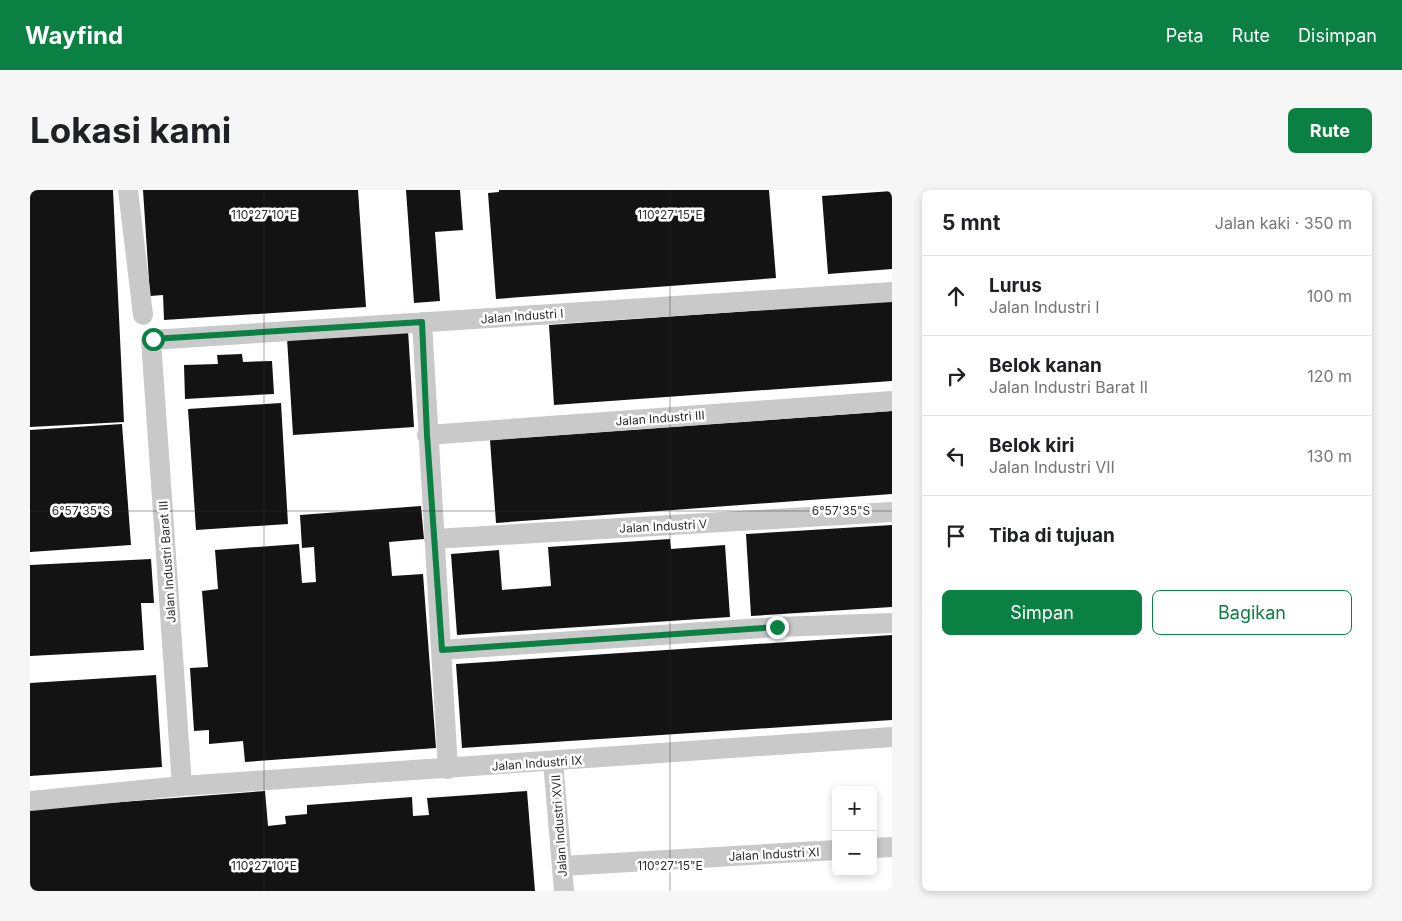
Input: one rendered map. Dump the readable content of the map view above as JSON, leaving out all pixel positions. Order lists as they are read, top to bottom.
{
  "streets": {
    "lane": [
      "Jalan Industri I",
      "Jalan Industri III",
      "Jalan Industri V",
      "Jalan Industri Barat III",
      "Jalan Industri IX",
      "Jalan Industri XVII",
      "Jalan Industri XI"
    ]
  },
  "crossings": [
    ["Jalan Industri I", "Jalan Industri Barat III"],
    ["Jalan Industri Barat III", "Jalan Industri IX"],
    ["Jalan Industri IX", "Jalan Industri XVII"],
    ["Jalan Industri XVII", "Jalan Industri XI"]
  ],
  "page": {
    "header": "Wayfind",
    "nav": ["Peta", "Rute", "Disimpan"],
    "buttons": [
      "Rute",
      ["Simpan", "Bagikan"]
    ],
    "title": "Lokasi kami",
    "heading": ["5 mnt", "Jalan kaki · 350 m"],
    "list": [
      ["Lurus", "Jalan Industri I", "100 m"],
      ["Belok kanan", "Jalan Industri Barat II", "120 m"],
      ["Belok kiri", "Jalan Industri VII", "130 m"],
      "Tiba di tujuan"
    ],
    "map_buttons": ["+", "−"]
  },
  "coordinates": ["110°27'10\"E", "110°27'15\"E", "6°57'35\"S"]
}
